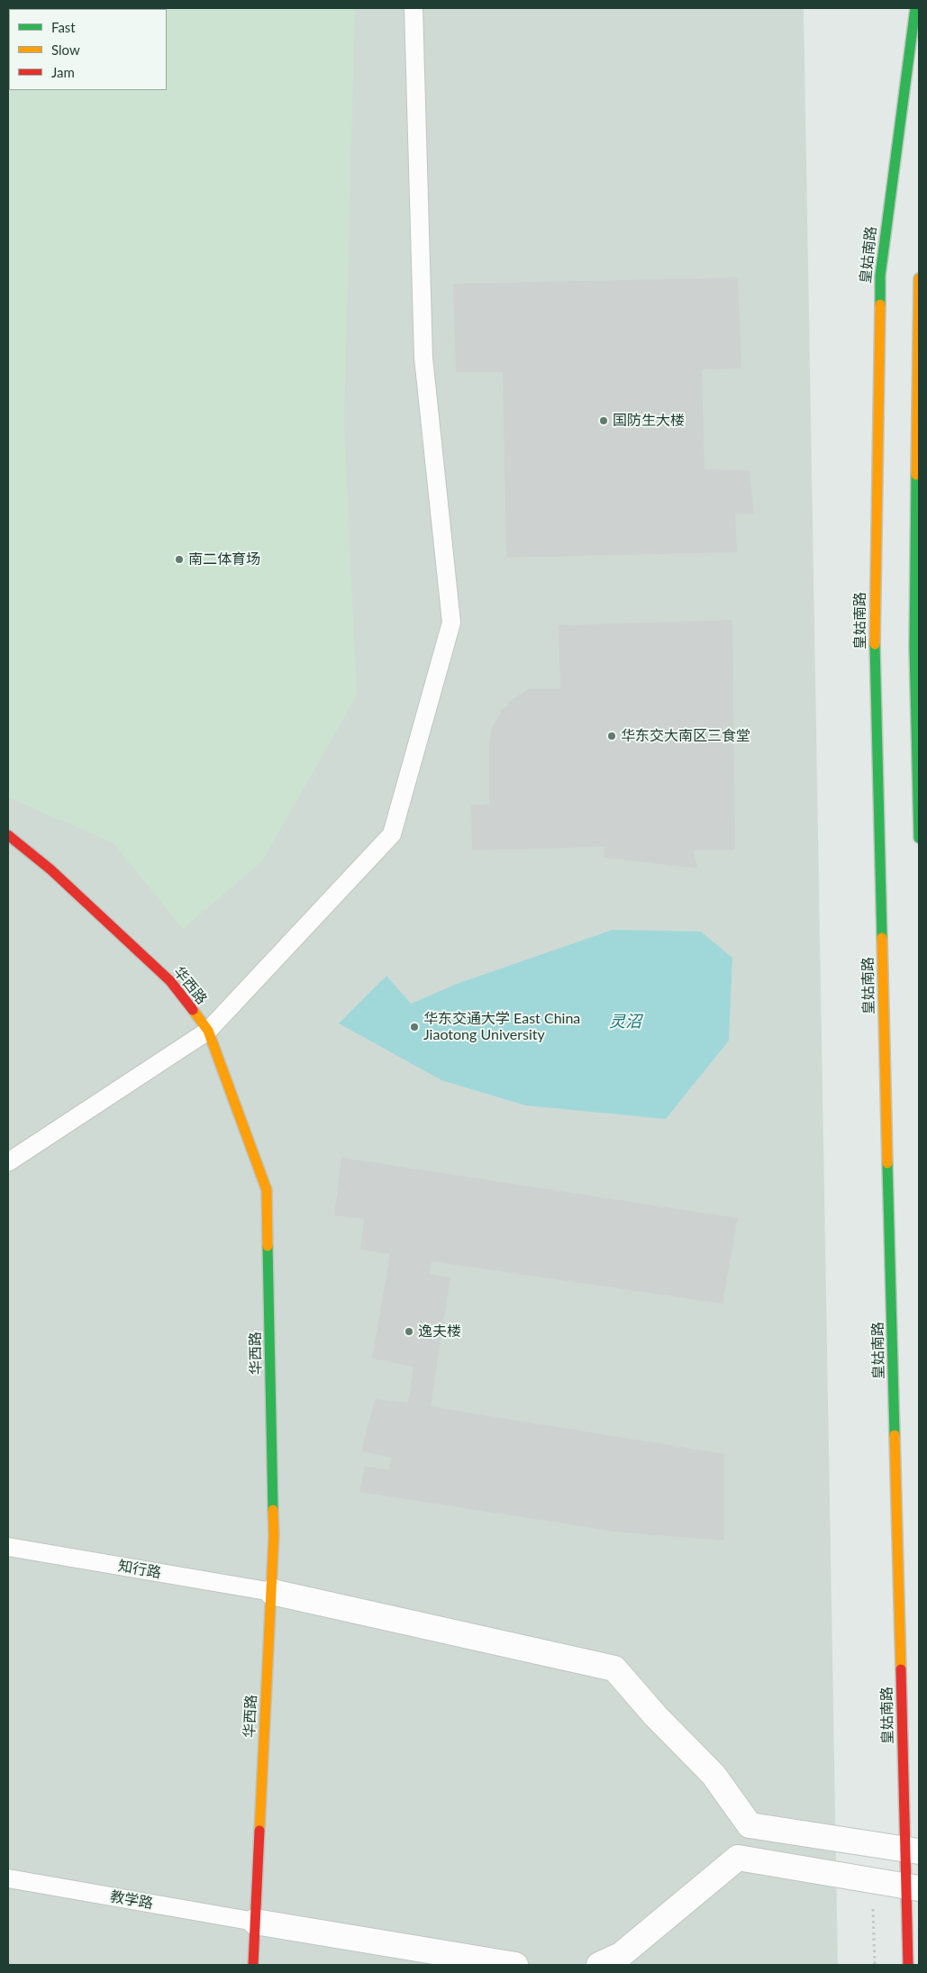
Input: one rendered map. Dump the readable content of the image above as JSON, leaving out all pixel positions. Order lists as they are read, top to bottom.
{
  "streets": {
    "street": ["皇姑南路", "华西路"],
    "lane": ["知行路", "教学路"]
  },
  "crossings": [
    ["华西路", "知行路"],
    ["华西路", "教学路"]
  ],
  "water": ["灵沼"],
  "places": [
    "国防生大楼",
    "南二体育场",
    "华东交大南区三食堂",
    "华东交通大学 East China Jiaotong University",
    "逸夫楼"
  ],
  "legend": ["Fast", "Slow", "Jam"]
}
